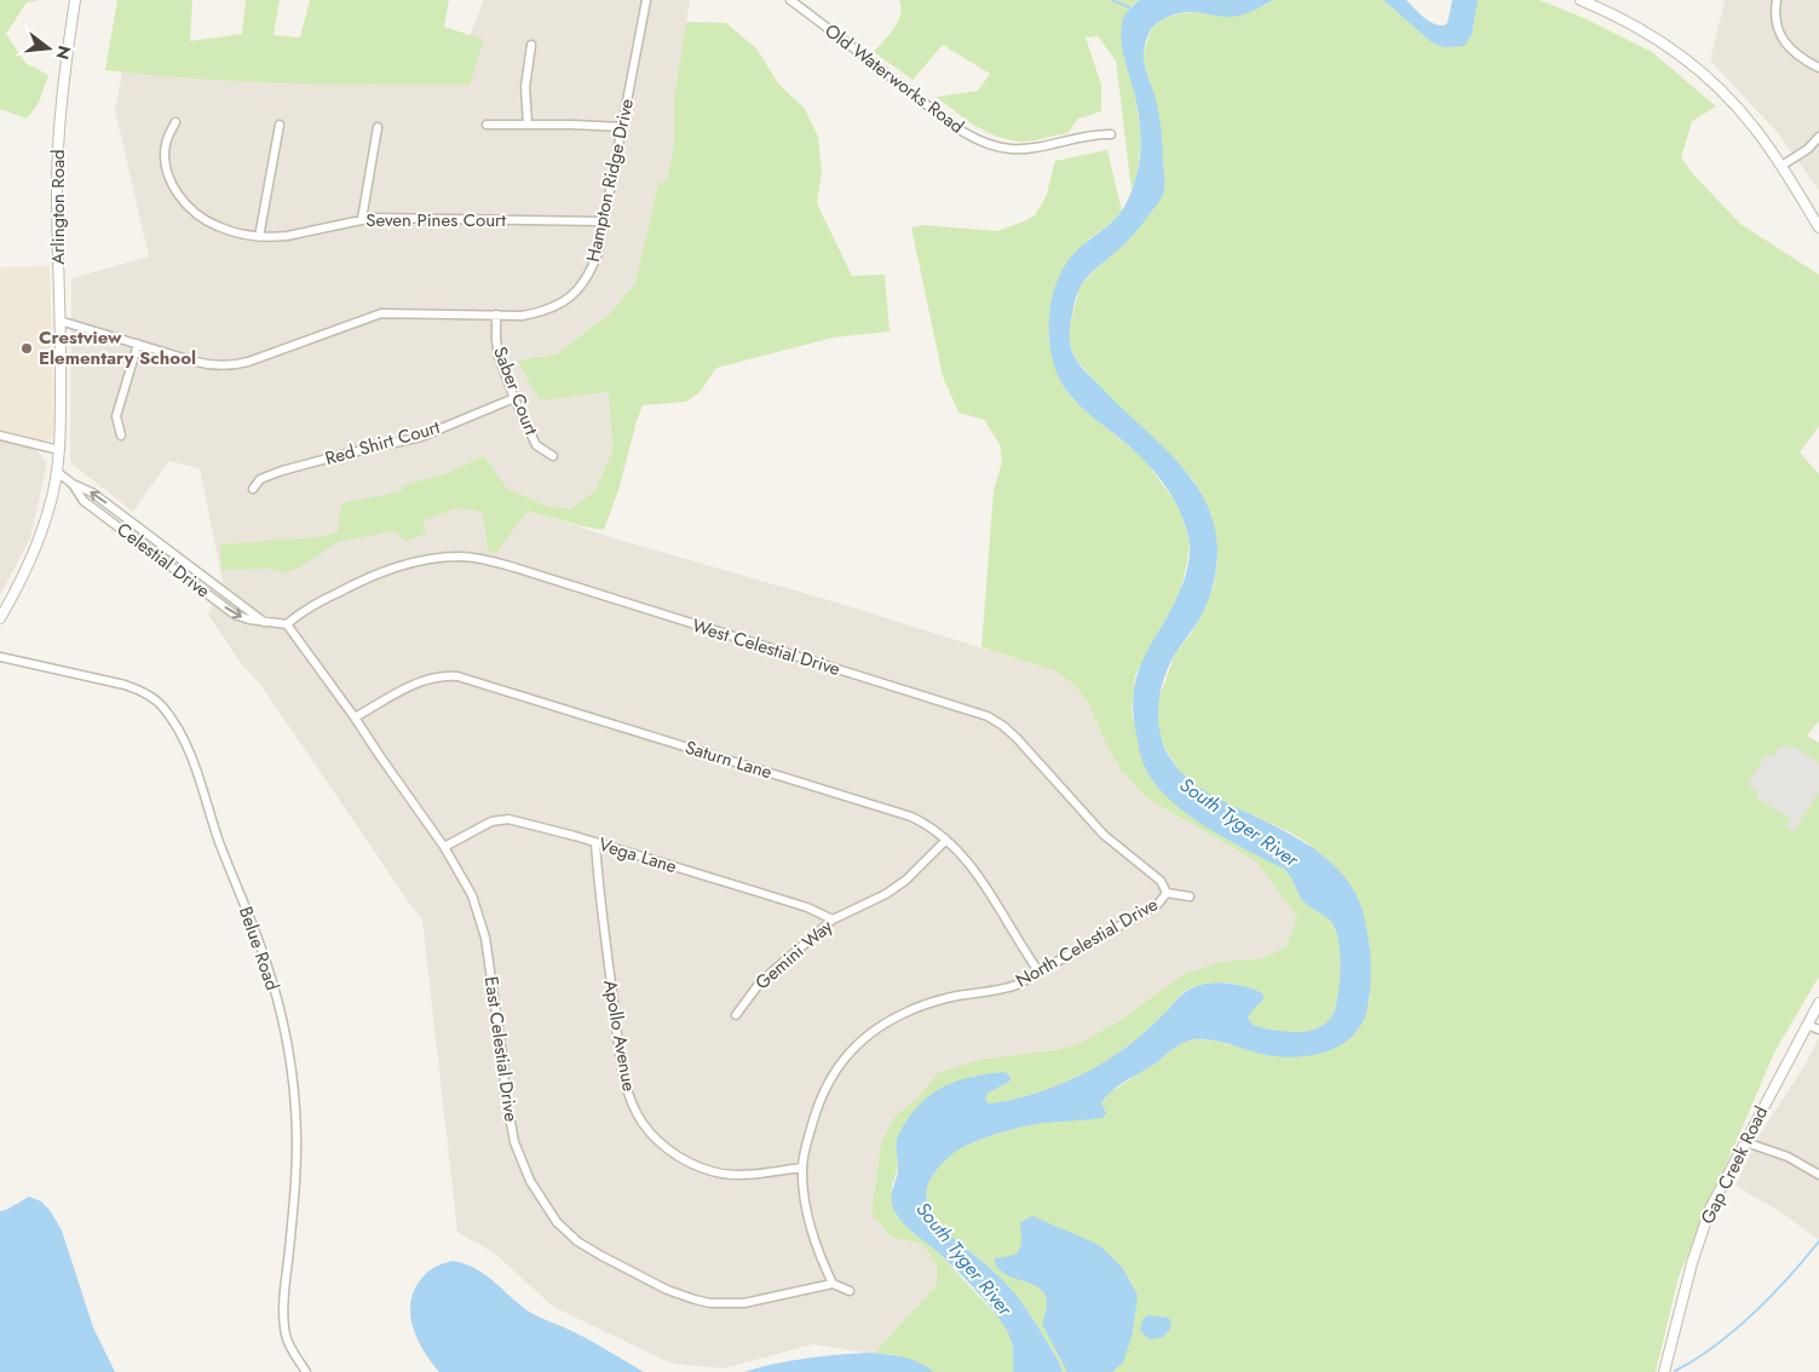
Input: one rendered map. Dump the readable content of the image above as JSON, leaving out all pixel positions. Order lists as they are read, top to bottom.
{
  "streets": {
    "street": [
      "Old Waterworks Road",
      "Hampton Ridge Drive",
      "Arlington Road",
      "Seven Pines Court",
      "Saber Court",
      "Red Shirt Court",
      "Celestial Drive",
      "West Celestial Drive",
      "Saturn Lane",
      "Vega Lane",
      "North Celestial Drive",
      "Belue Road",
      "Gemini Way",
      "Apollo Avenue",
      "East Celestial Drive",
      "Gap Creek Road"
    ]
  },
  "crossings": [
    ["Hampton Ridge Drive", "Arlington Road"],
    ["Hampton Ridge Drive", "Seven Pines Court"],
    ["Hampton Ridge Drive", "Saber Court"],
    ["Arlington Road", "Celestial Drive"],
    ["Saber Court", "Red Shirt Court"],
    ["Celestial Drive", "West Celestial Drive"],
    ["Celestial Drive", "East Celestial Drive"],
    ["West Celestial Drive", "North Celestial Drive"],
    ["West Celestial Drive", "East Celestial Drive"],
    ["Saturn Lane", "North Celestial Drive"],
    ["Saturn Lane", "Gemini Way"],
    ["Saturn Lane", "East Celestial Drive"],
    ["Vega Lane", "Gemini Way"],
    ["Vega Lane", "Apollo Avenue"],
    ["Vega Lane", "East Celestial Drive"],
    ["North Celestial Drive", "Apollo Avenue"],
    ["North Celestial Drive", "East Celestial Drive"]
  ],
  "water": ["South Tyger River"],
  "places": ["Crestview Elementary School"],
  "north": "right"
}
